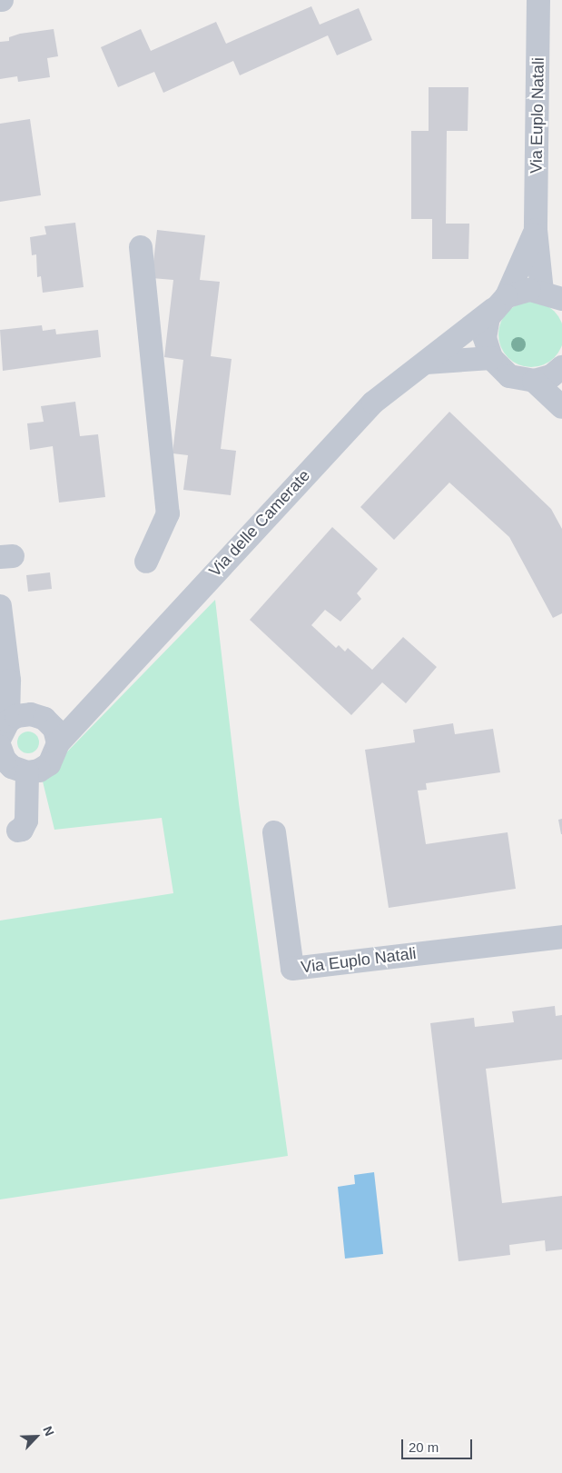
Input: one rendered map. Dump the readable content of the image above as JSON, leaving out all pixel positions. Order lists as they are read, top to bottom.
{
  "streets": {
    "street": ["Via Euplo Natali", "Via delle Camerate"]
  },
  "crossings": [
    ["Via Euplo Natali", "Via delle Camerate"]
  ],
  "scale_bar": "20 m",
  "north": "top right"
}
